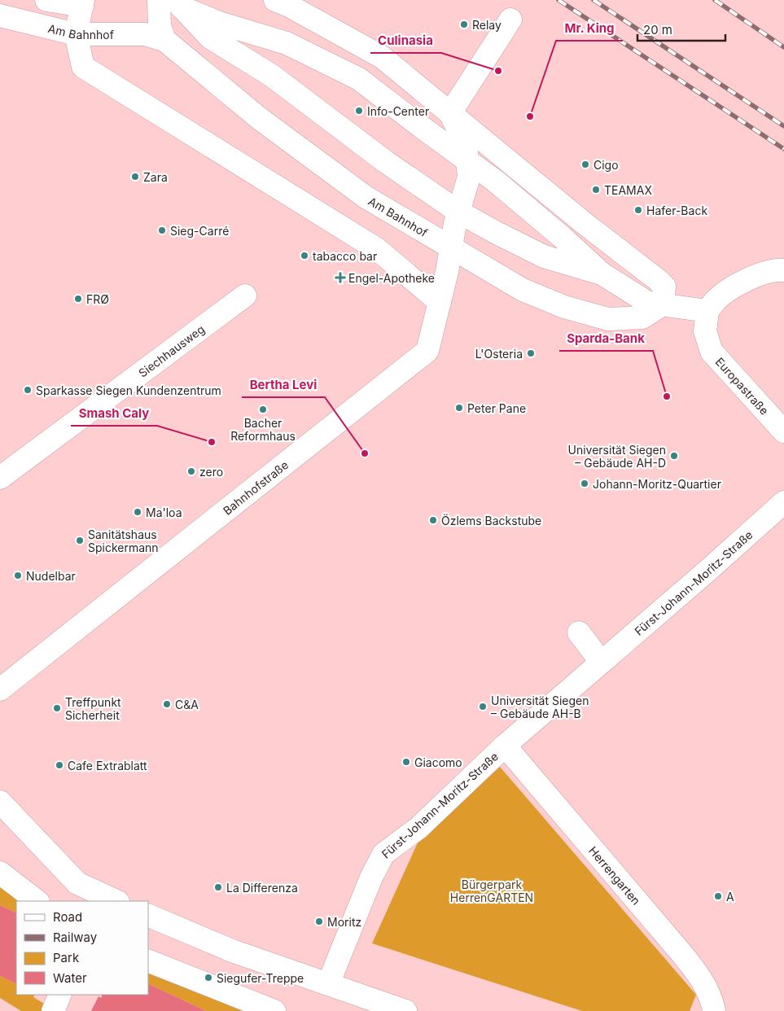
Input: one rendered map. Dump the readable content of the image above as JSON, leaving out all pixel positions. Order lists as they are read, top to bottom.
{
  "streets": {
    "street": [
      "Am Bahnhof",
      "Siechhausweg",
      "Europastraße",
      "Bahnhofstraße",
      "Fürst-Johann-Moritz-Straße",
      "Herrengarten"
    ]
  },
  "crossings": [
    ["Am Bahnhof", "Bahnhofstraße"],
    ["Fürst-Johann-Moritz-Straße", "Herrengarten"]
  ],
  "parks": ["Bürgerpark HerrenGARTEN"],
  "places": {
    "other": [
      "Relay",
      "Culinasia",
      "Info-Center",
      "Mr. King",
      "Cigo",
      "Zara",
      "TEAMAX",
      "Hafer-Back",
      "Sieg-Carré",
      "tabacco bar",
      "FRØ",
      "L'Osteria",
      "Sparkasse Siegen Kundenzentrum",
      "Sparda-Bank",
      "Peter Pane",
      "Bacher Reformhaus",
      "Smash Caly",
      "Bertha Levi",
      "Universität Siegen – Gebäude AH-D",
      "zero",
      "Johann-Moritz-Quartier",
      "Ma'loa",
      "Özlems Backstube",
      "Sanitätshaus Spickermann",
      "Nudelbar",
      "C&A",
      "Universität Siegen – Gebäude AH-B",
      "Treffpunkt Sicherheit",
      "Giacomo",
      "Cafe Extrablatt",
      "La Differenza",
      "A",
      "Moritz",
      "Siegufer-Treppe"
    ],
    "health": ["Engel-Apotheke"]
  },
  "legend": [
    "Road",
    "Railway",
    "Park",
    "Water"
  ],
  "scale_bar": "20 m"
}
